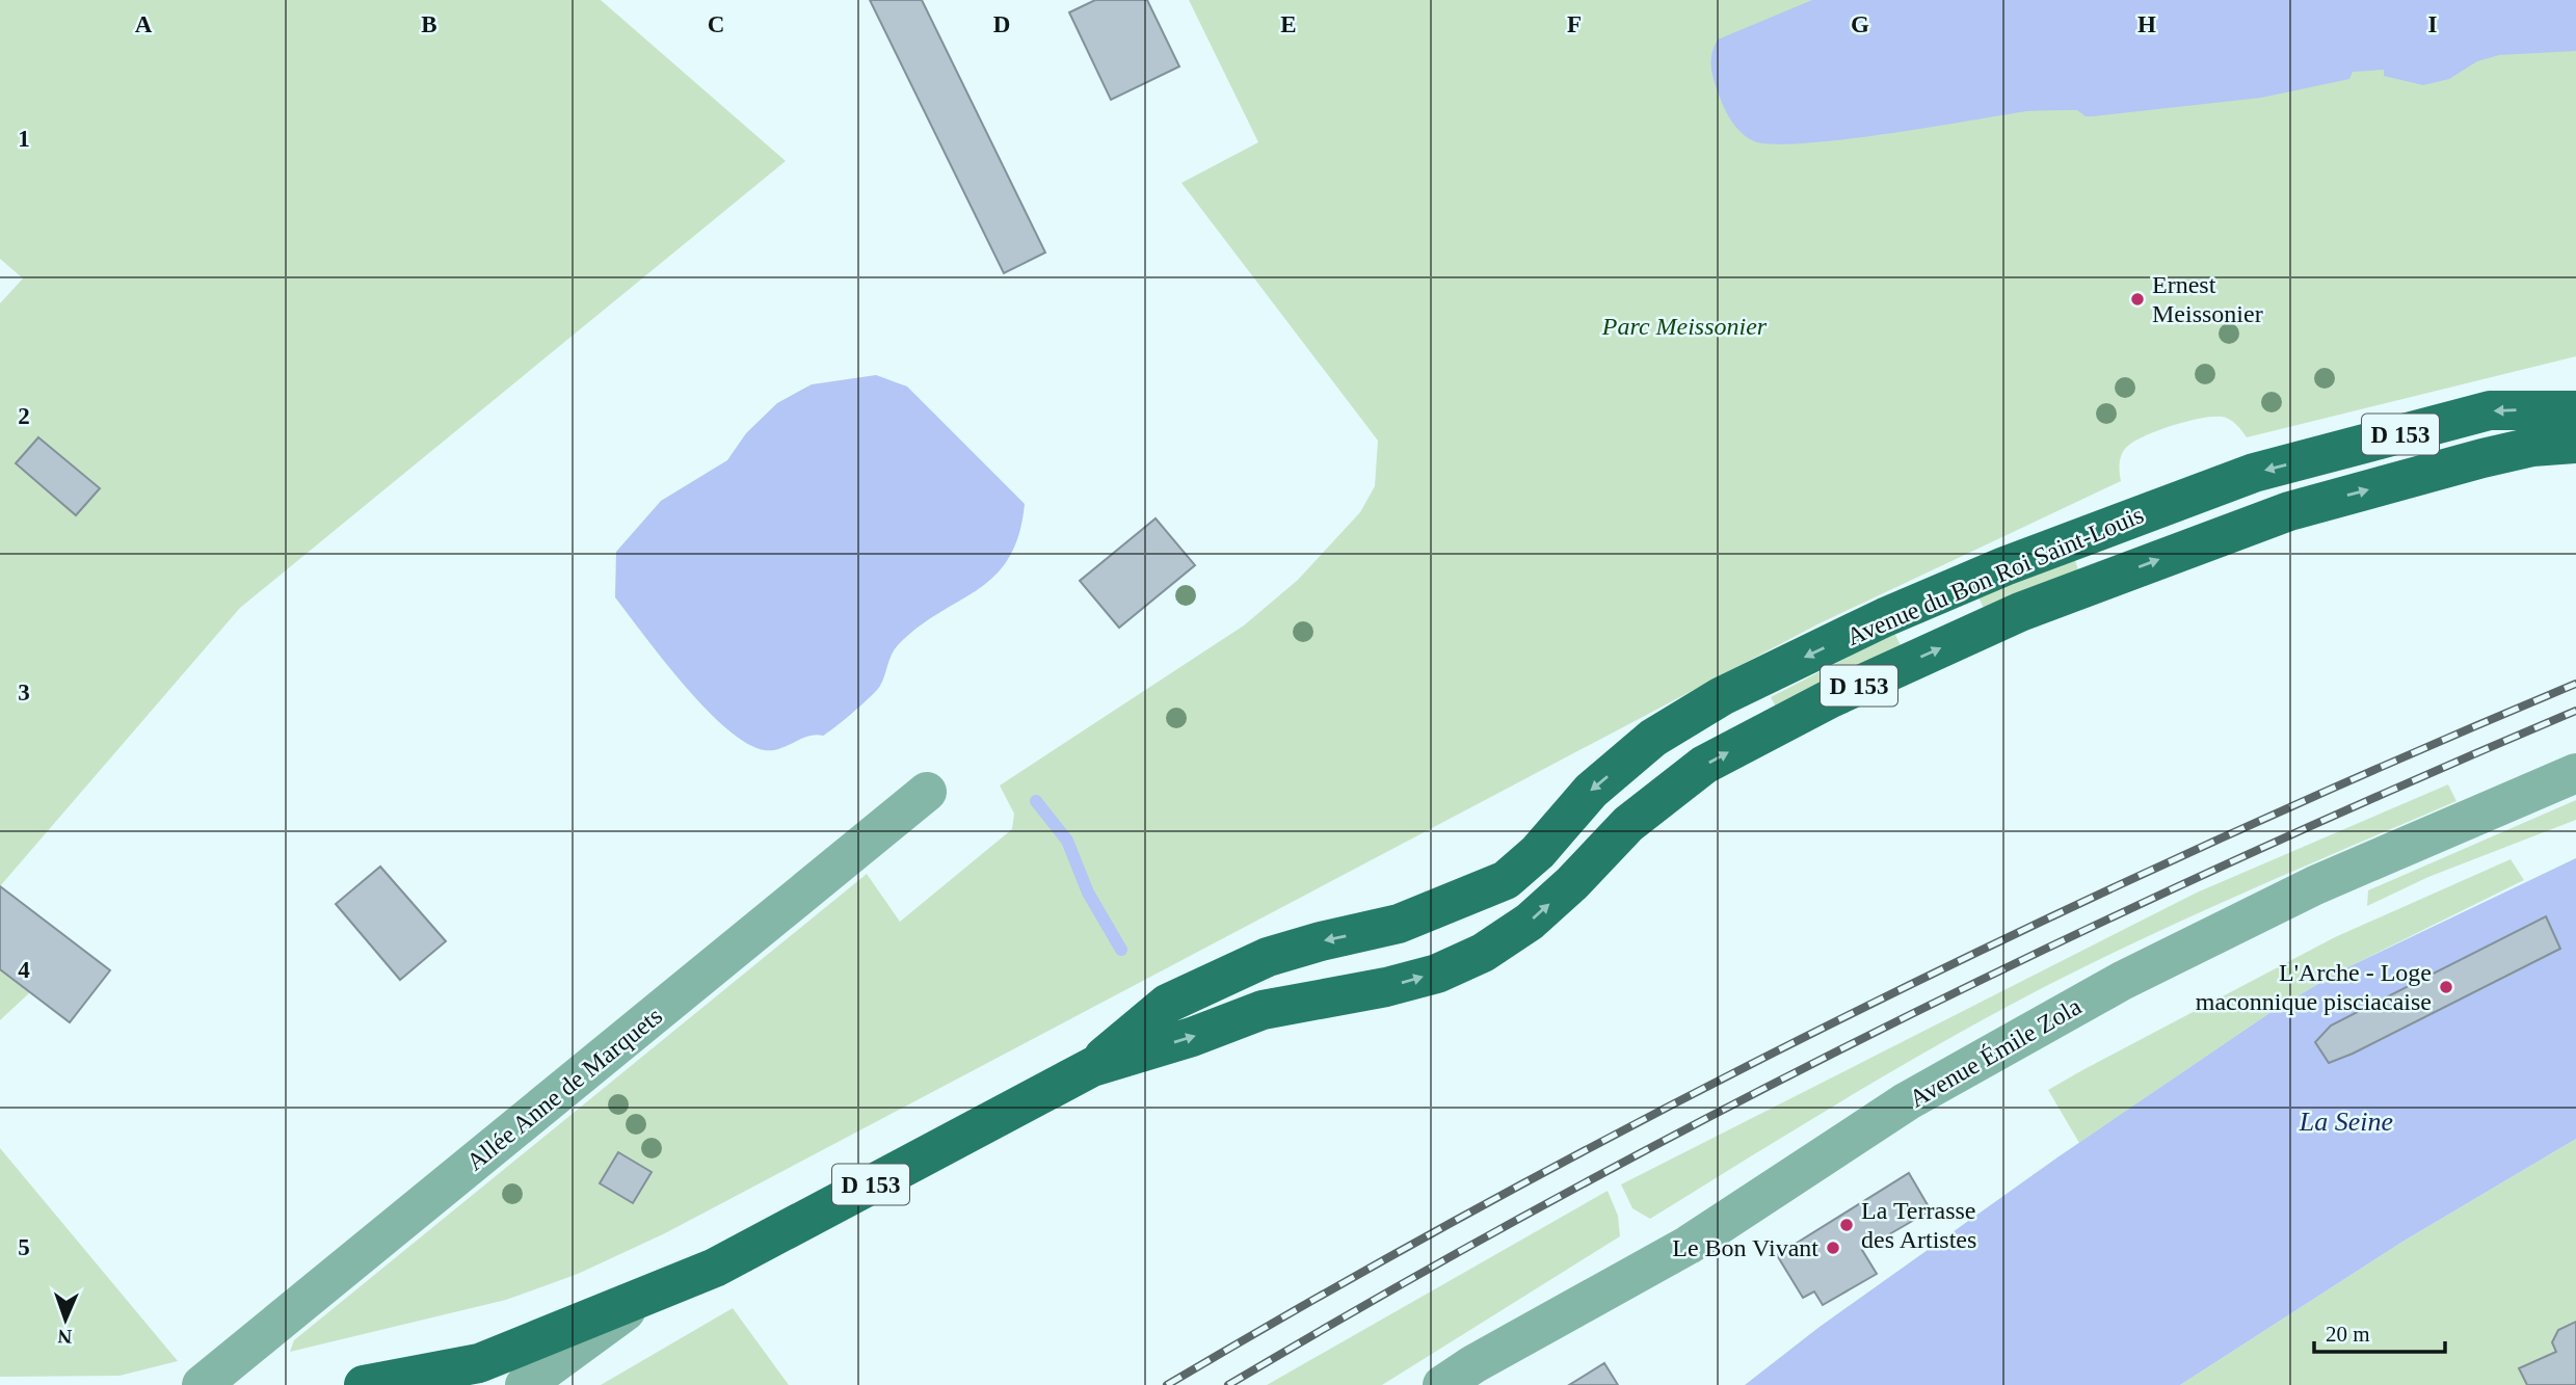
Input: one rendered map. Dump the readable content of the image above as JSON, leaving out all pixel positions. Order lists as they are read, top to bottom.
{
  "streets": {
    "main road": ["D 153", "Avenue du Bon Roi Saint-Louis"],
    "street": ["Avenue Émile Zola", "Allée Anne de Marquets"]
  },
  "water": ["La Seine"],
  "parks": ["Parc Meissonier"],
  "places": [
    "Ernest Meissonier",
    "L'Arche - Loge maconnique pisciacaise",
    "La Terrasse des Artistes",
    "Le Bon Vivant"
  ],
  "scale_bar": "20 m",
  "north": "bottom",
  "grid": {
    "columns": [
      "A",
      "B",
      "C",
      "D",
      "E",
      "F",
      "G",
      "H",
      "I"
    ],
    "rows": [
      "1",
      "2",
      "3",
      "4",
      "5"
    ]
  }
}
